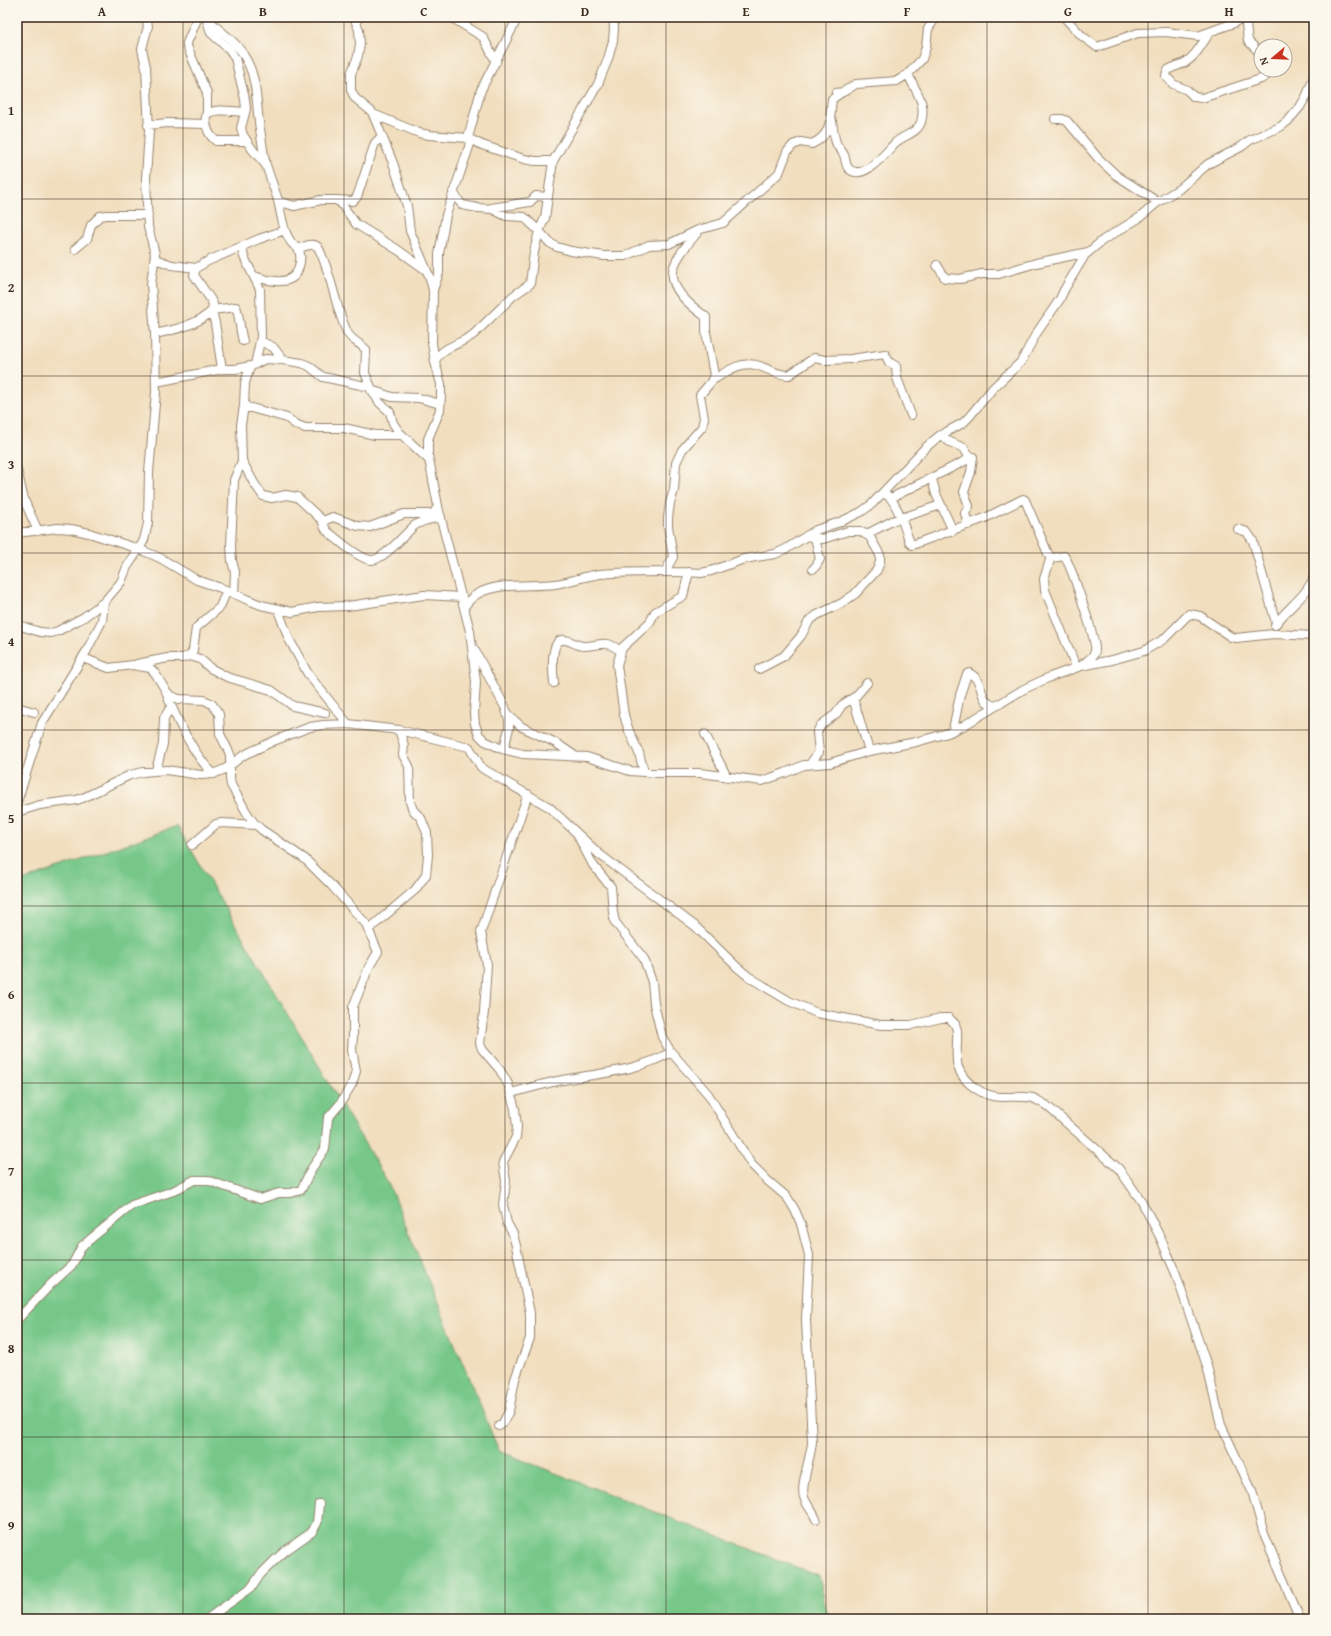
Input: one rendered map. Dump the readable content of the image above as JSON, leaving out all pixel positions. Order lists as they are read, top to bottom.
{
  "north": "left",
  "grid": {
    "columns": [
      "A",
      "B",
      "C",
      "D",
      "E",
      "F",
      "G",
      "H"
    ],
    "rows": [
      "1",
      "2",
      "3",
      "4",
      "5",
      "6",
      "7",
      "8",
      "9"
    ]
  }
}
